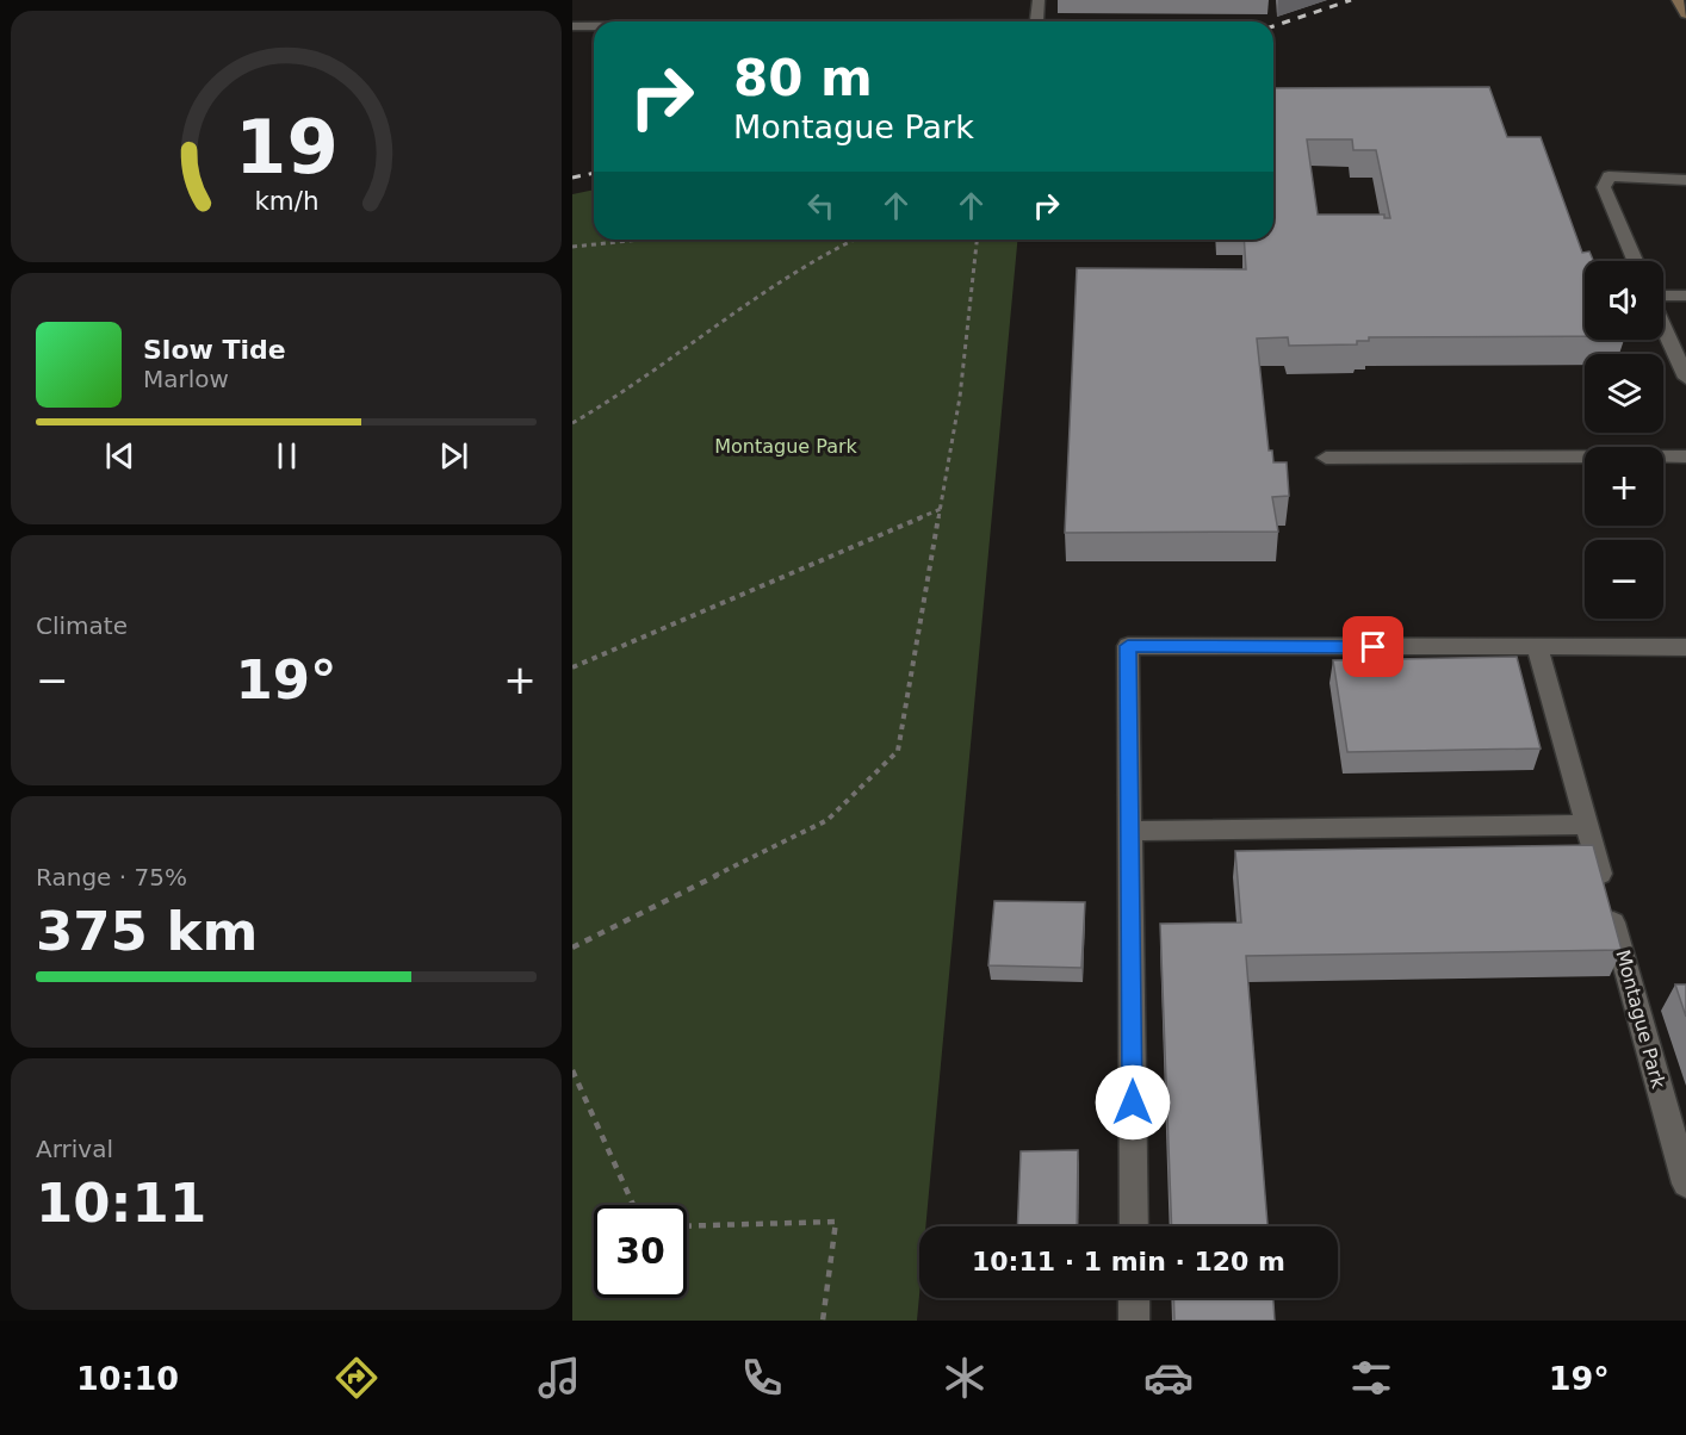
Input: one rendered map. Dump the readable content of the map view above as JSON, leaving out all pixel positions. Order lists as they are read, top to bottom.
{
  "streets": {
    "street": ["Montague Park"]
  },
  "parks": ["Montague Park"],
  "page": {
    "turn": ["80 m", "Montague Park"],
    "map_buttons": ["+", "−"],
    "song": ["Slow Tide", "Marlow"],
    "tile": [
      "Climate",
      ["Range · 75%", "375 km"],
      ["Arrival", "10:11"]
    ],
    "heat": ["−", "19°", "+"],
    "limit": "30",
    "trip": "10:11 · 1 min · 120 m",
    "tabs": ["10:10", "19°"],
    "gauge": ["19", "km/h"]
  }
}
